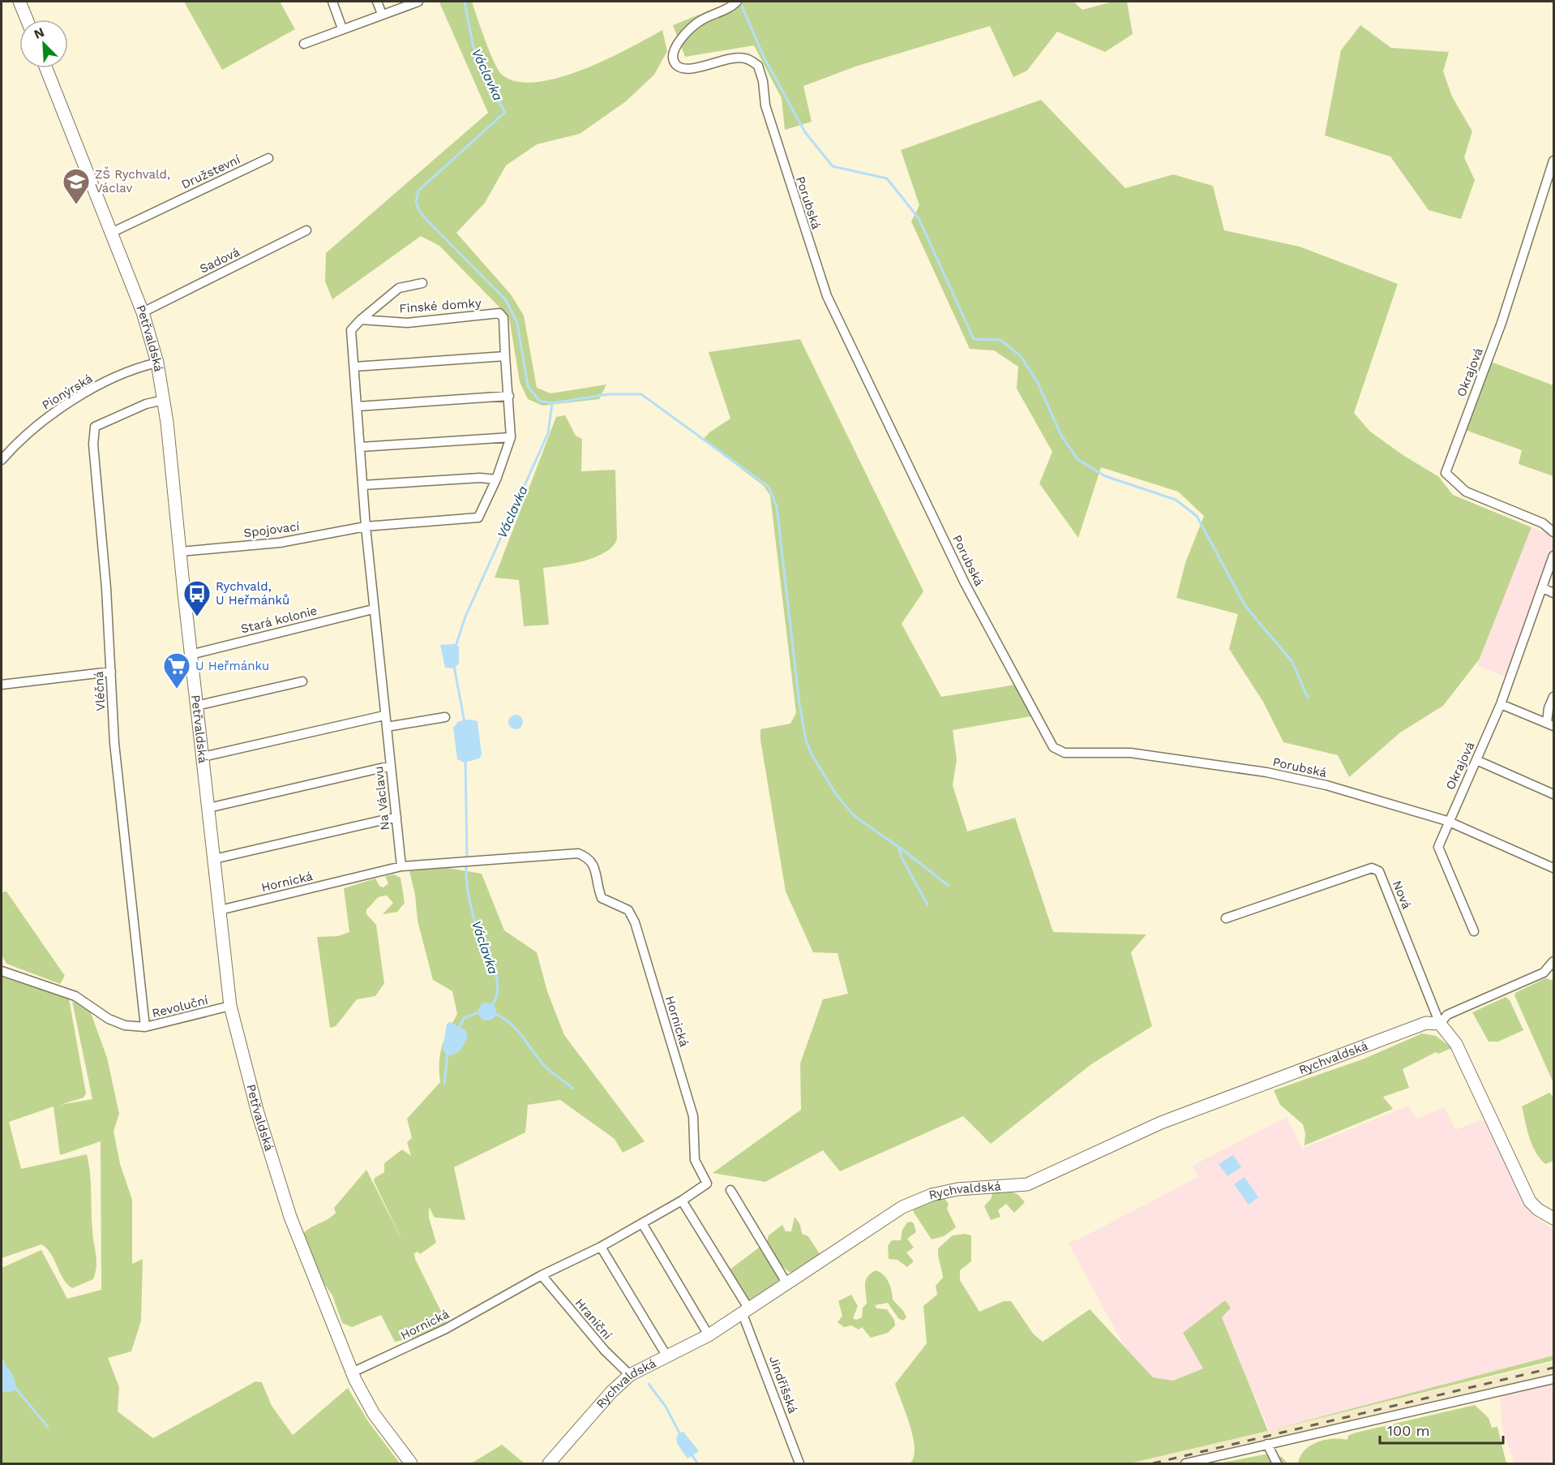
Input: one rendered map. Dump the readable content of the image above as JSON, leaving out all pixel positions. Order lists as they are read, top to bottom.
{
  "streets": {
    "street": [
      "Družstevní",
      "Porubská",
      "Sadová",
      "Finské domky",
      "Petřvaldská",
      "Okrajová",
      "Pionýrská",
      "Spojovací",
      "Stará kolonie",
      "Vléčná",
      "Na Václavu",
      "Hornická",
      "Nová",
      "Revoluční",
      "Rychvaldská",
      "Hraniční",
      "Jindřišská"
    ]
  },
  "crossings": [
    ["Družstevní", "Petřvaldská"],
    ["Porubská", "Okrajová"],
    ["Sadová", "Petřvaldská"],
    ["Finské domky", "Spojovací"],
    ["Petřvaldská", "Pionýrská"],
    ["Petřvaldská", "Spojovací"],
    ["Petřvaldská", "Stará kolonie"],
    ["Petřvaldská", "Vléčná"],
    ["Petřvaldská", "Hornická"],
    ["Petřvaldská", "Revoluční"],
    ["Stará kolonie", "Na Václavu"],
    ["Vléčná", "Revoluční"],
    ["Na Václavu", "Hornická"],
    ["Hornická", "Hraniční"],
    ["Hornická", "Jindřišská"],
    ["Nová", "Rychvaldská"],
    ["Rychvaldská", "Hraniční"],
    ["Rychvaldská", "Jindřišská"]
  ],
  "water": ["Václavka"],
  "places": {
    "school or university": ["ZŠ Rychvald, Václav"],
    "bus stop": ["Rychvald, U Heřmánků"],
    "supermarket": ["U Heřmánku"]
  },
  "scale_bar": "100 m",
  "north": "top left"
}
